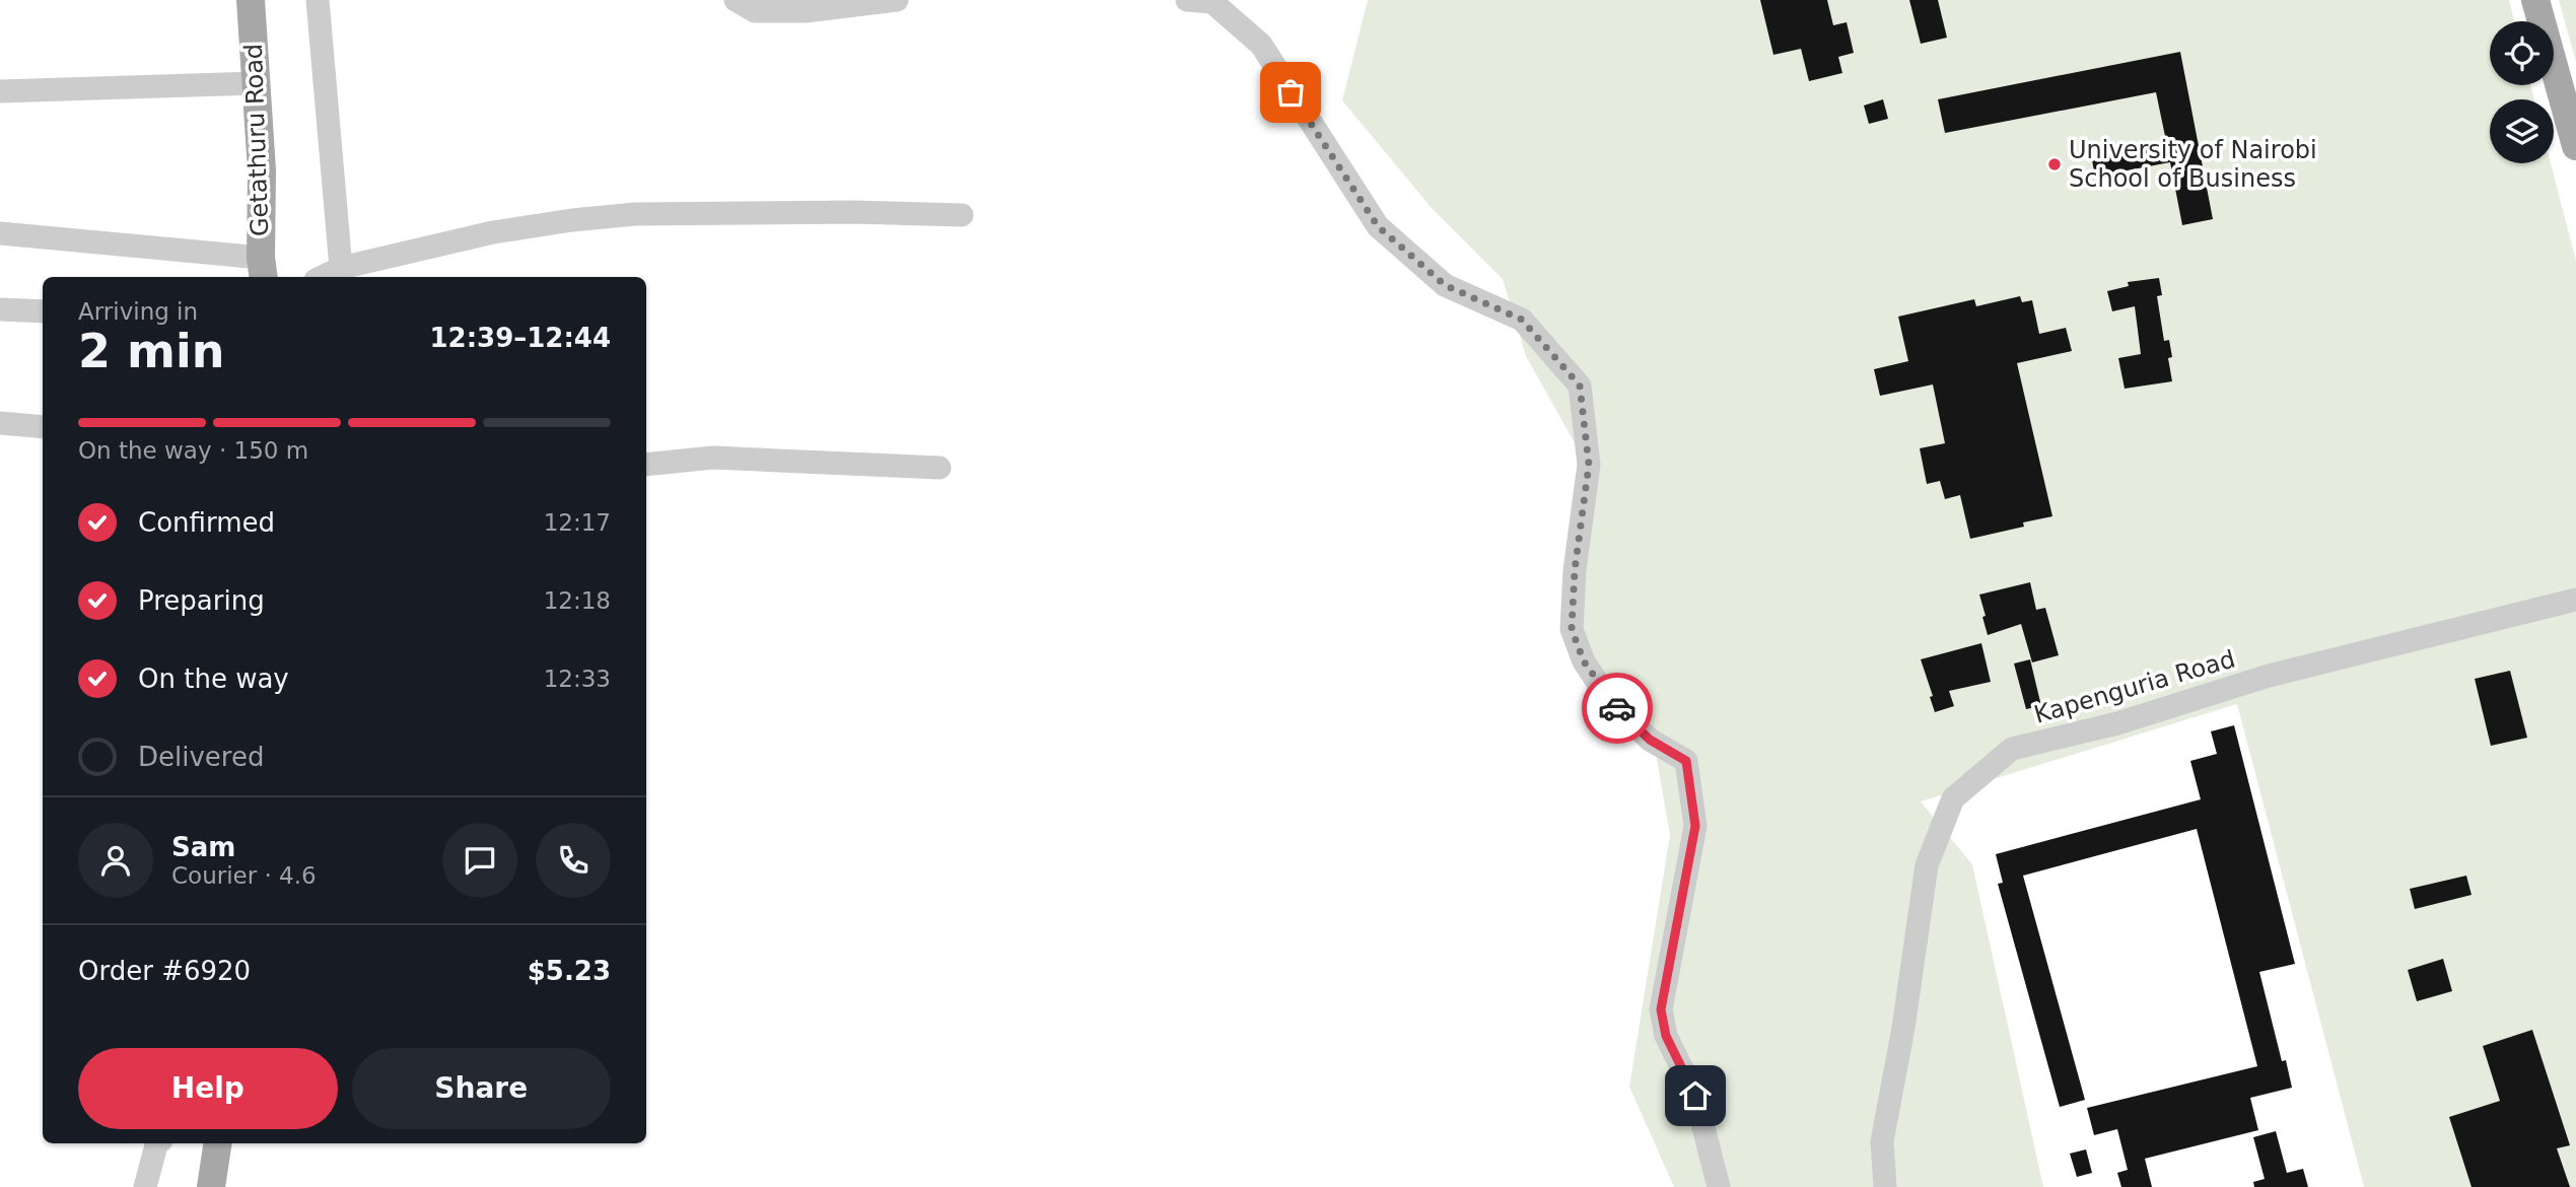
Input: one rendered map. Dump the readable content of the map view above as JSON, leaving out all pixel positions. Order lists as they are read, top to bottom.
{
  "streets": {
    "main road": ["Getathuru Road"],
    "street": ["Kapenguria Road"]
  },
  "places": ["University of Nairobi School of Business"],
  "page": {
    "heading": ["2 min", "Arriving in", "12:39–12:44"],
    "panel": [
      "Sam",
      "Courier · 4.6",
      "Order #6920",
      "$5.23"
    ],
    "bar": "On the way · 150 m",
    "list": [
      ["Confirmed", "12:17"],
      ["Preparing", "12:18"],
      ["On the way", "12:33"],
      "Delivered"
    ],
    "buttons": ["Help", "Share"]
  }
}
